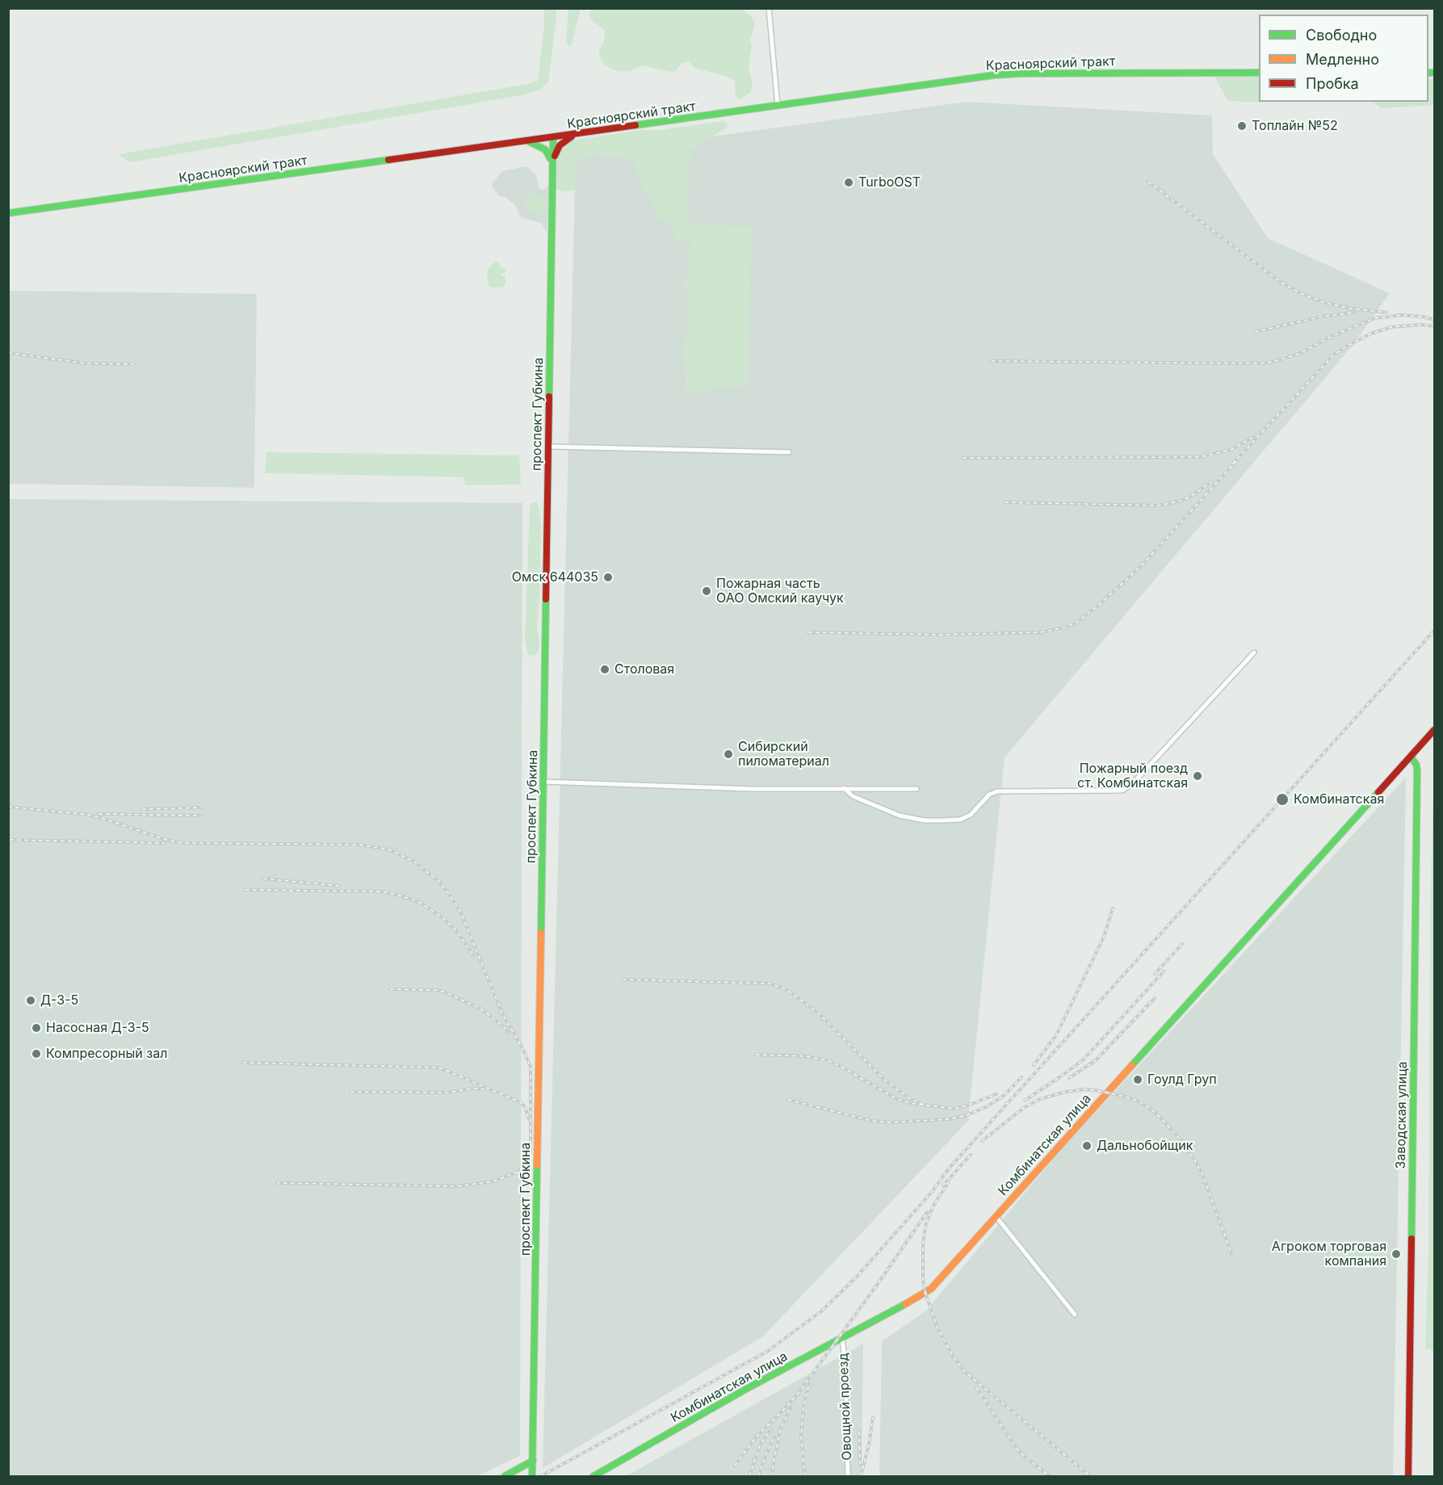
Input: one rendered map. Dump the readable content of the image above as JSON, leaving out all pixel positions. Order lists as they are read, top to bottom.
{
  "streets": {
    "main road": [
      "Красноярский тракт",
      "проспект Губкина",
      "Заводская улица",
      "Комбинатская улица"
    ],
    "street": ["Овощной проезд"]
  },
  "crossings": [
    ["Красноярский тракт", "проспект Губкина"],
    ["Заводская улица", "Комбинатская улица"],
    ["Комбинатская улица", "Овощной проезд"]
  ],
  "places": [
    "Топлайн №52",
    "TurboOST",
    "Омск 644035",
    "Пожарная часть ОАО Омский каучук",
    "Столовая",
    "Сибирский пиломатериал",
    "Пожарный поезд ст. Комбинатская",
    "Комбинатская",
    "Д-3-5",
    "Насосная Д-3-5",
    "Компресорный зал",
    "Гоулд Груп",
    "Дальнобойщик",
    "Агроком торговая компания"
  ],
  "legend": ["Свободно", "Медленно", "Пробка"]
}
